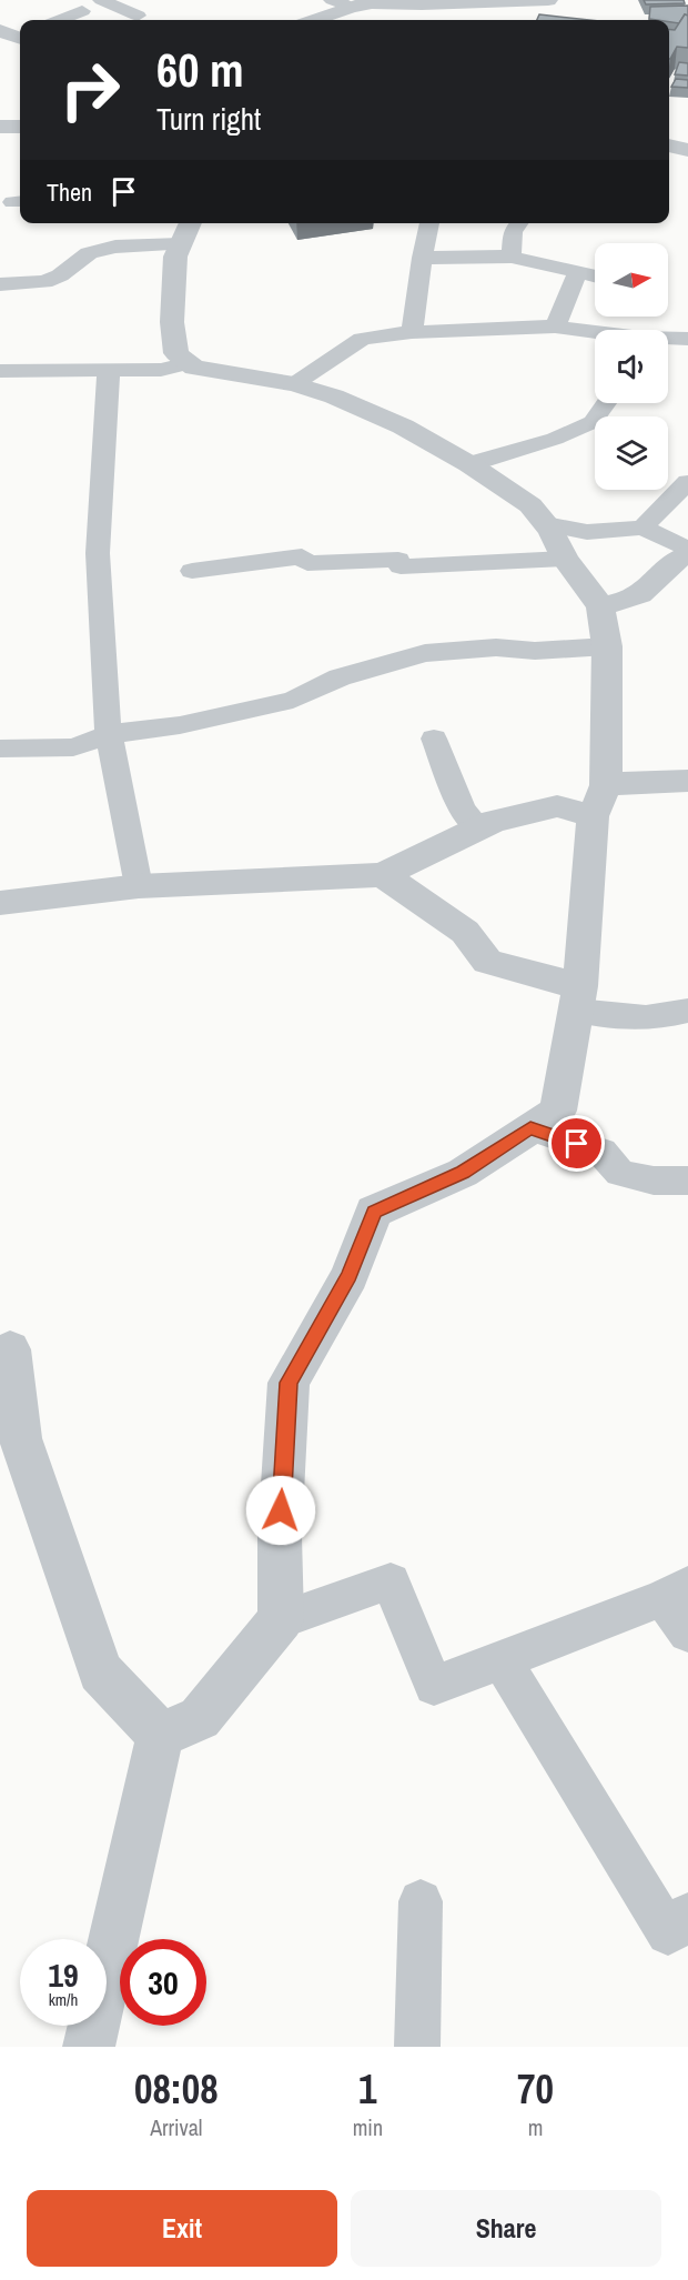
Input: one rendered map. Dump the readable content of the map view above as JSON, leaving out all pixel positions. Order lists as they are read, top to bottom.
{
  "north": "right",
  "page": {
    "turn": ["60 m", "Turn right"],
    "then": "Then",
    "speed": "19 km/h",
    "limit": "30",
    "eta": [
      "08:08",
      "Arrival",
      "1",
      "min",
      "70",
      "m"
    ],
    "buttons": ["Exit", "Share"]
  }
}
